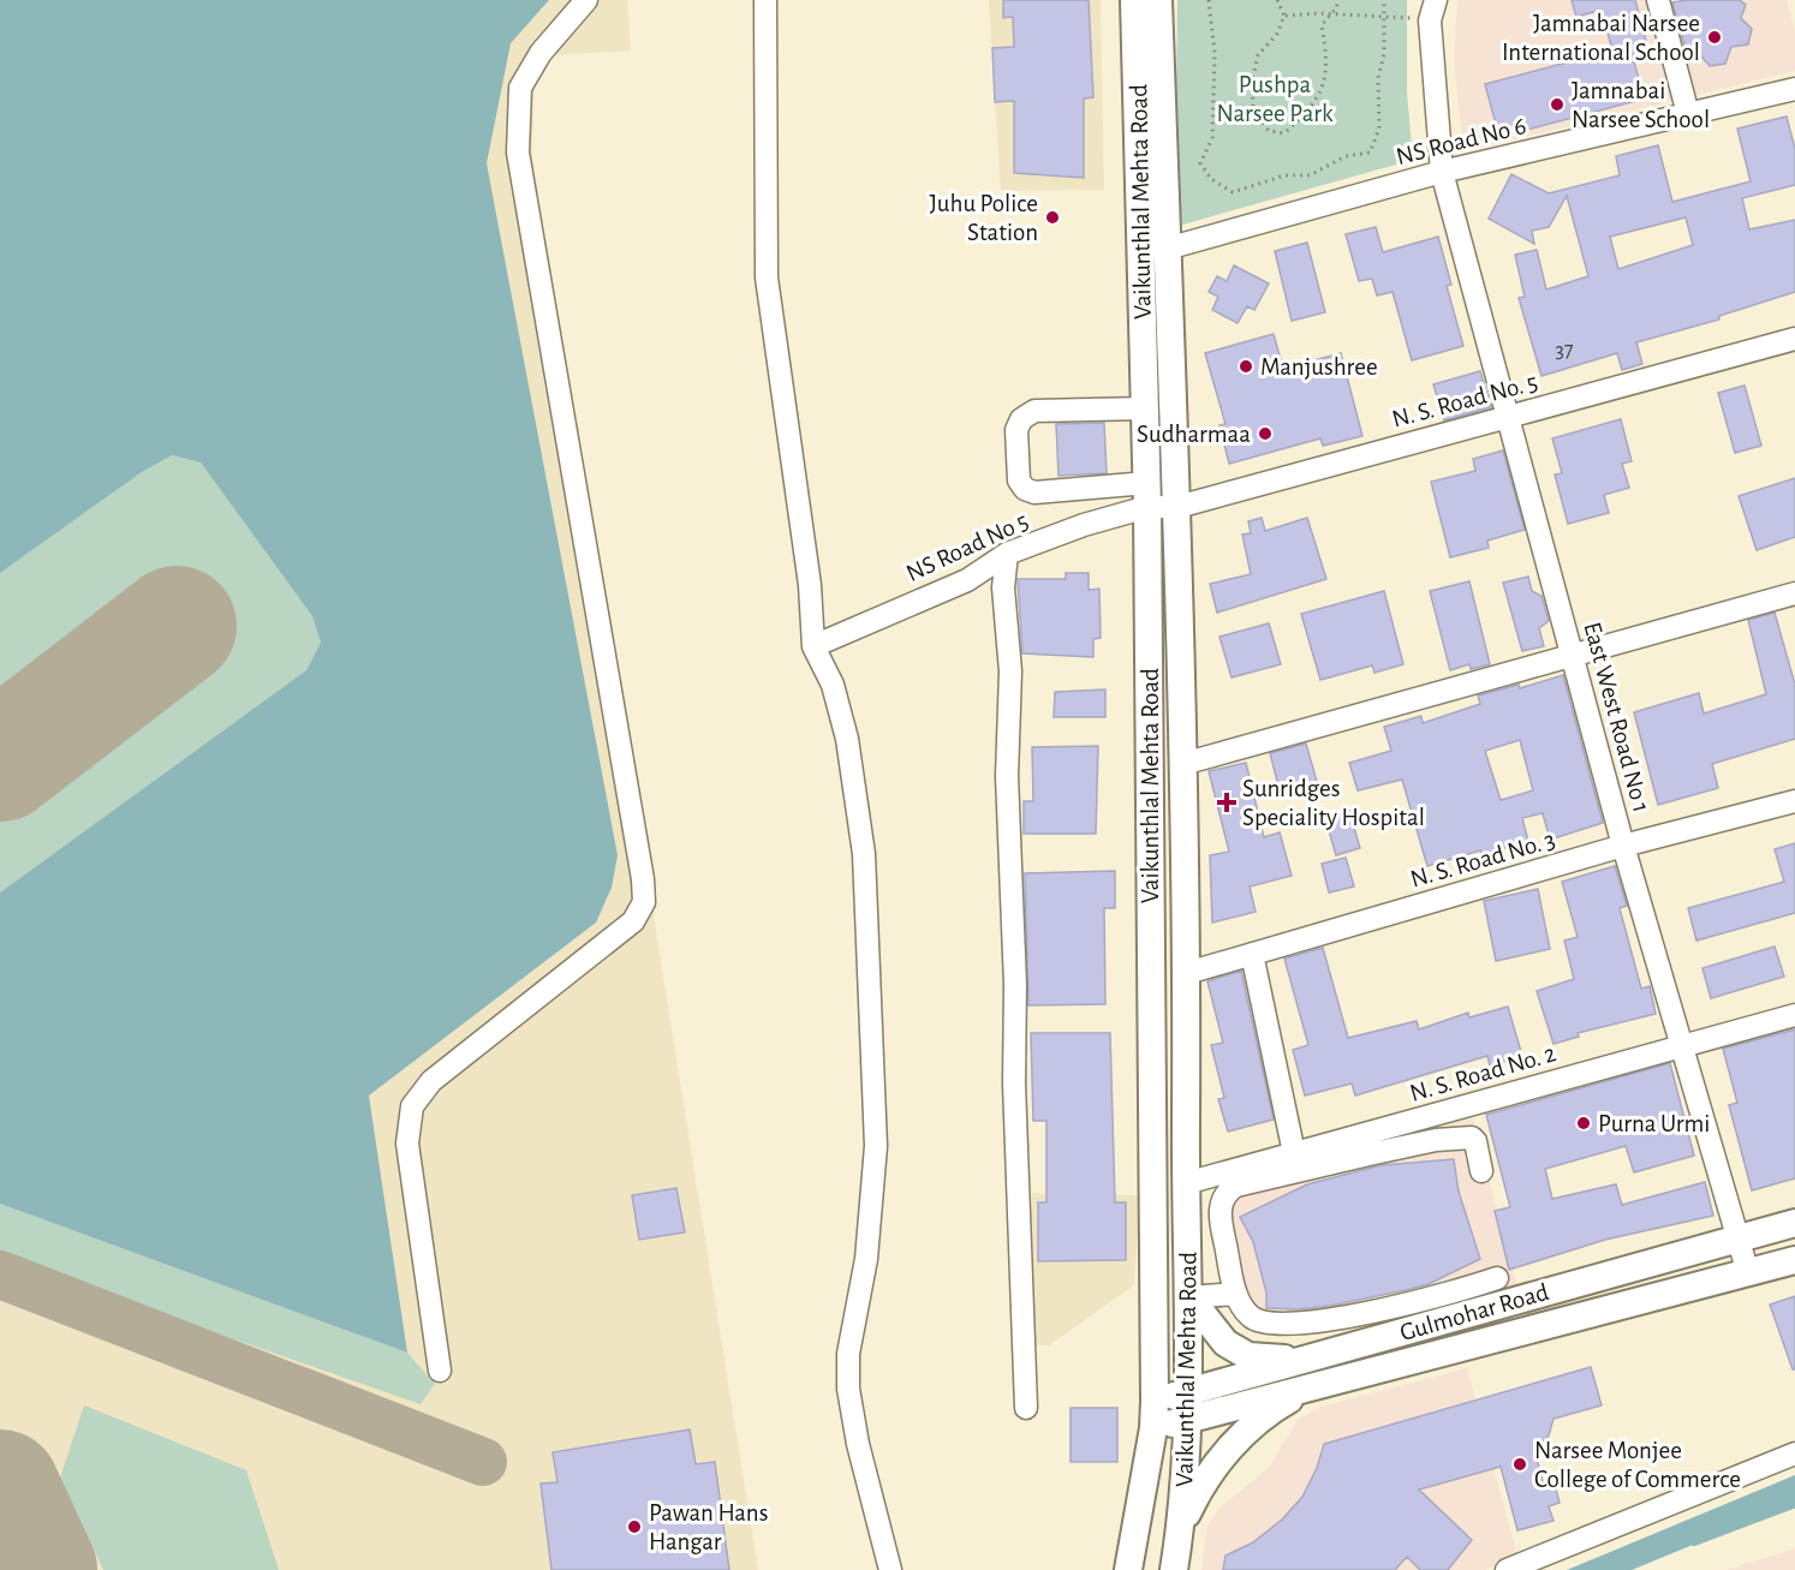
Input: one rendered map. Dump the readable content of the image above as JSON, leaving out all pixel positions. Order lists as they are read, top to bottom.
{
  "streets": {
    "main road": ["Vaikunthlal Mehta Road", "Gulmohar Road"],
    "street": [
      "NS Road No 6",
      "N. S. Road No. 5",
      "NS Road No 5",
      "East West Road No 1",
      "N. S. Road No. 3",
      "N. S. Road No. 2"
    ]
  },
  "crossings": [
    ["NS Road No 6", "Vaikunthlal Mehta Road"],
    ["NS Road No 6", "East West Road No 1"],
    ["Vaikunthlal Mehta Road", "N. S. Road No. 5"],
    ["Vaikunthlal Mehta Road", "NS Road No 5"],
    ["Vaikunthlal Mehta Road", "N. S. Road No. 3"],
    ["Vaikunthlal Mehta Road", "N. S. Road No. 2"],
    ["Vaikunthlal Mehta Road", "Gulmohar Road"],
    ["N. S. Road No. 5", "NS Road No 5"],
    ["N. S. Road No. 5", "East West Road No 1"],
    ["East West Road No 1", "N. S. Road No. 3"],
    ["East West Road No 1", "N. S. Road No. 2"],
    ["East West Road No 1", "Gulmohar Road"]
  ],
  "parks": ["Pushpa Narsee Park"],
  "places": {
    "other": [
      "Jamnabai Narsee International School",
      "Jamnabai Narsee School",
      "Juhu Police Station",
      "Manjushree",
      "Sudharmaa",
      "Purna Urmi",
      "Narsee Monjee College of Commerce",
      "Pawan Hans Hangar"
    ],
    "health": ["Sunridges Speciality Hospital"]
  },
  "house_numbers": ["37"]
}
